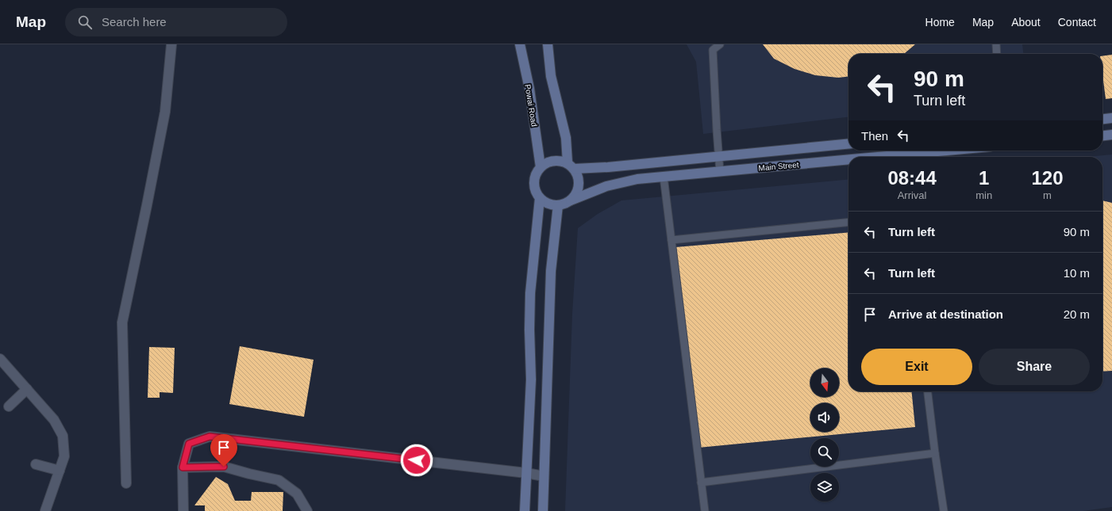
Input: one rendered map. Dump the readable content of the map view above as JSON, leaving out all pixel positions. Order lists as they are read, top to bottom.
{
  "streets": {
    "main road": ["Powai Road", "Main Street"]
  },
  "crossings": [
    ["Powai Road", "Main Street"]
  ],
  "north": "bottom",
  "page": {
    "header": "Map",
    "search": "Search here",
    "nav": [
      "Home",
      "Map",
      "About",
      "Contact"
    ],
    "turn": ["90 m", "Turn left"],
    "then": "Then",
    "eta": [
      "08:44",
      "Arrival",
      "1",
      "min",
      "120",
      "m"
    ],
    "list": [
      {
        "name": "Turn left",
        "value": "90 m"
      },
      {
        "name": "Turn left",
        "value": "10 m"
      },
      {
        "name": "Arrive at destination",
        "value": "20 m"
      }
    ],
    "buttons": ["Exit", "Share"]
  }
}
